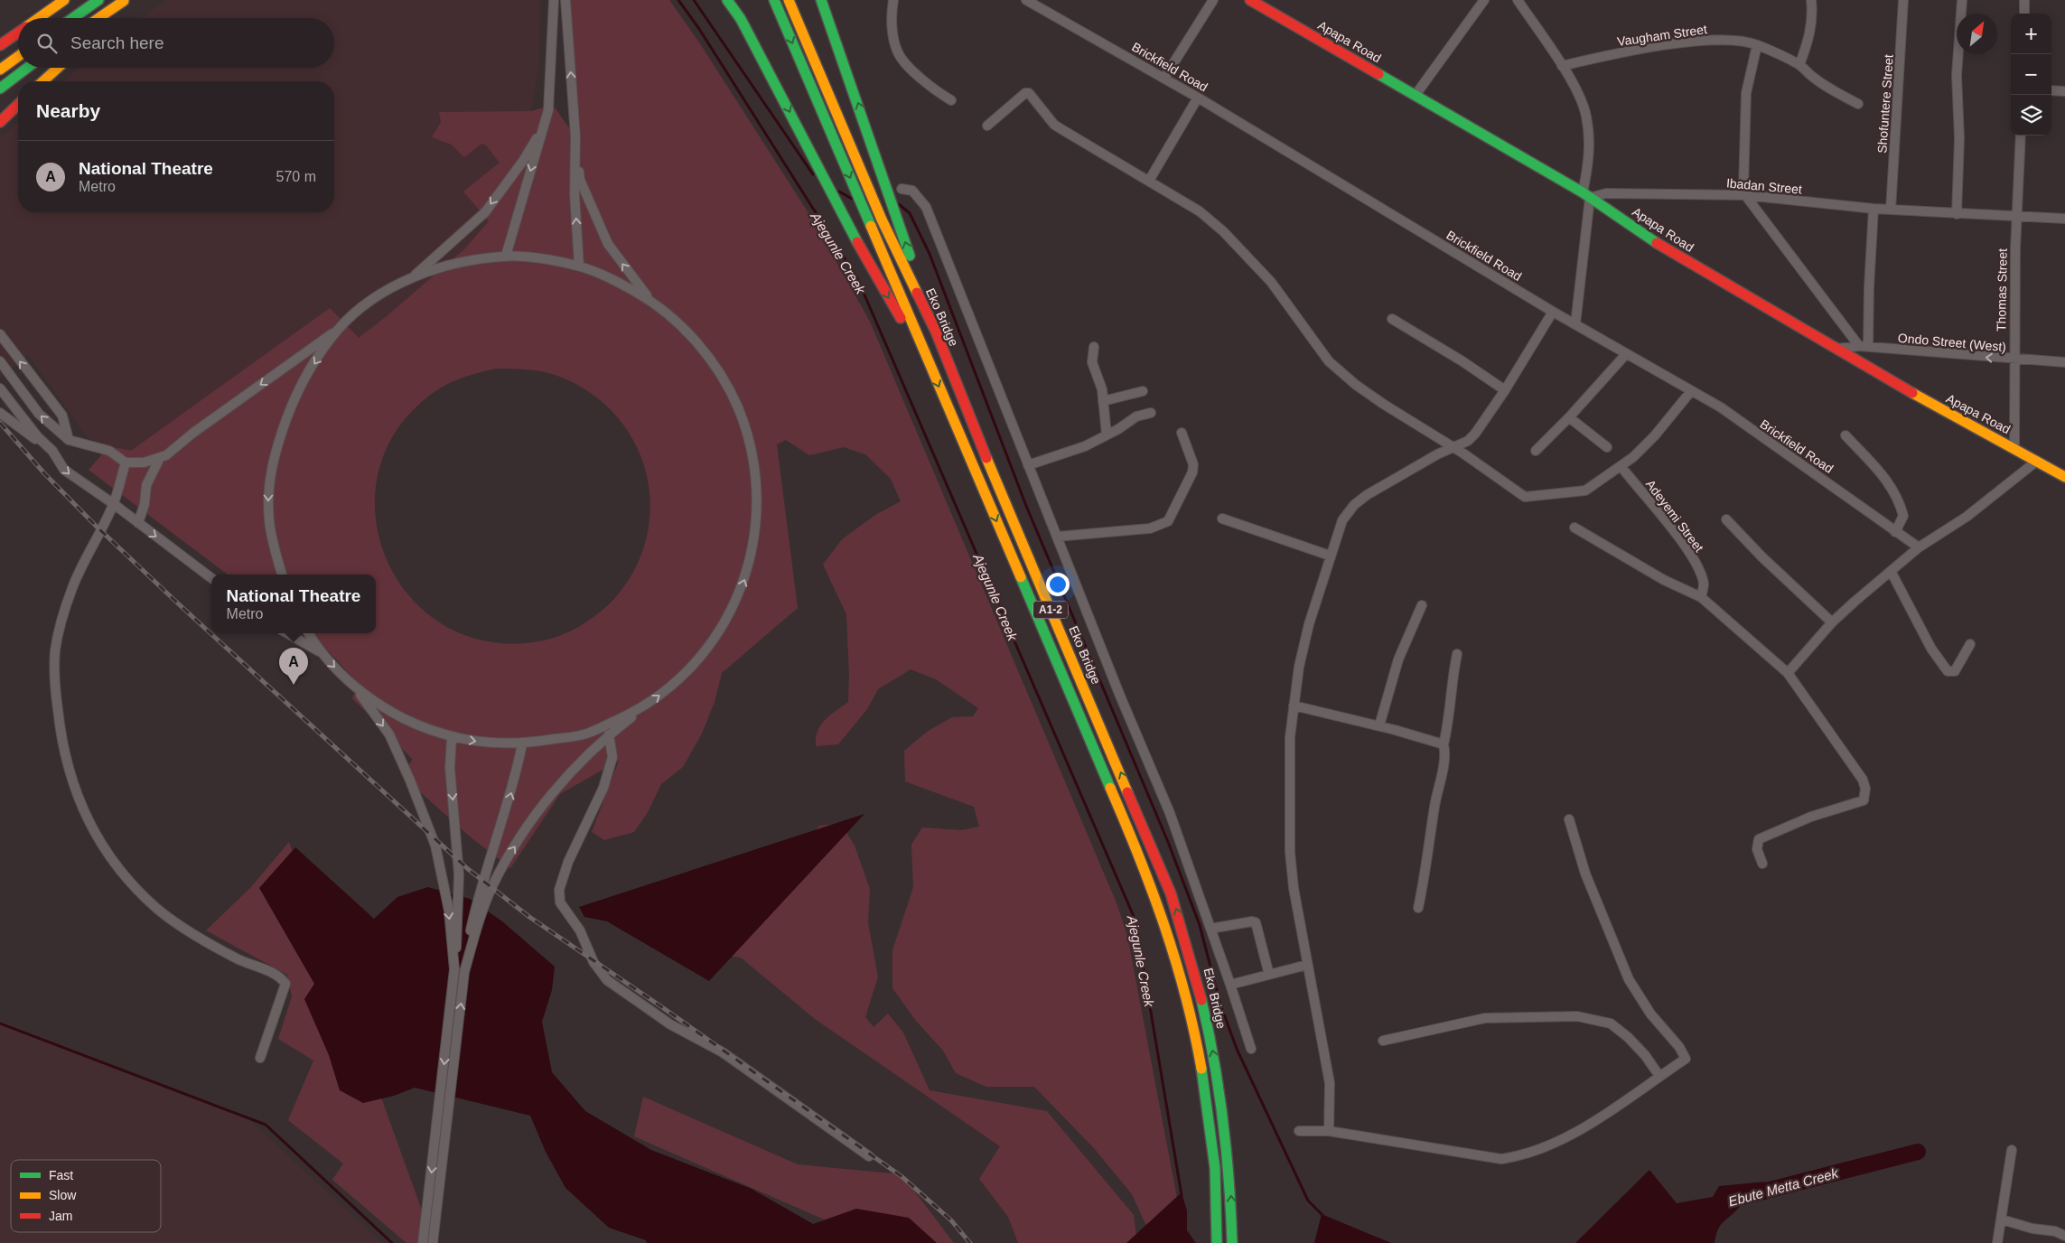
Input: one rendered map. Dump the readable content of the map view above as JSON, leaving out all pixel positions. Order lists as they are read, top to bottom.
{
  "streets": {
    "main road": ["Apapa Road", "Eko Bridge", "A1-2"],
    "street": [
      "Vaugham Street",
      "Brickfield Road",
      "Shofuntere Street",
      "Ibadan Street",
      "Thomas Street",
      "Ondo Street (West)",
      "Adeyemi Street"
    ]
  },
  "crossings": [
    ["Apapa Road", "Ibadan Street"],
    ["Apapa Road", "Thomas Street"],
    ["Apapa Road", "Ondo Street (West)"],
    ["Shofuntere Street", "Ibadan Street"],
    ["Ibadan Street", "Thomas Street"],
    ["Thomas Street", "Ondo Street (West)"]
  ],
  "one_way": ["Ondo Street (West)"],
  "water": ["Ajegunle Creek", "Ebute Metta Creek"],
  "legend": ["Fast", "Slow", "Jam"],
  "north": "top right",
  "page": {
    "map_buttons": ["+", "−"],
    "search": "Search here",
    "heading": "Nearby",
    "list": [
      {
        "mark": "A",
        "name": "National Theatre",
        "note": "Metro",
        "value": "570 m"
      }
    ],
    "popup": ["National Theatre", "Metro"],
    "pins": "A"
  }
}
